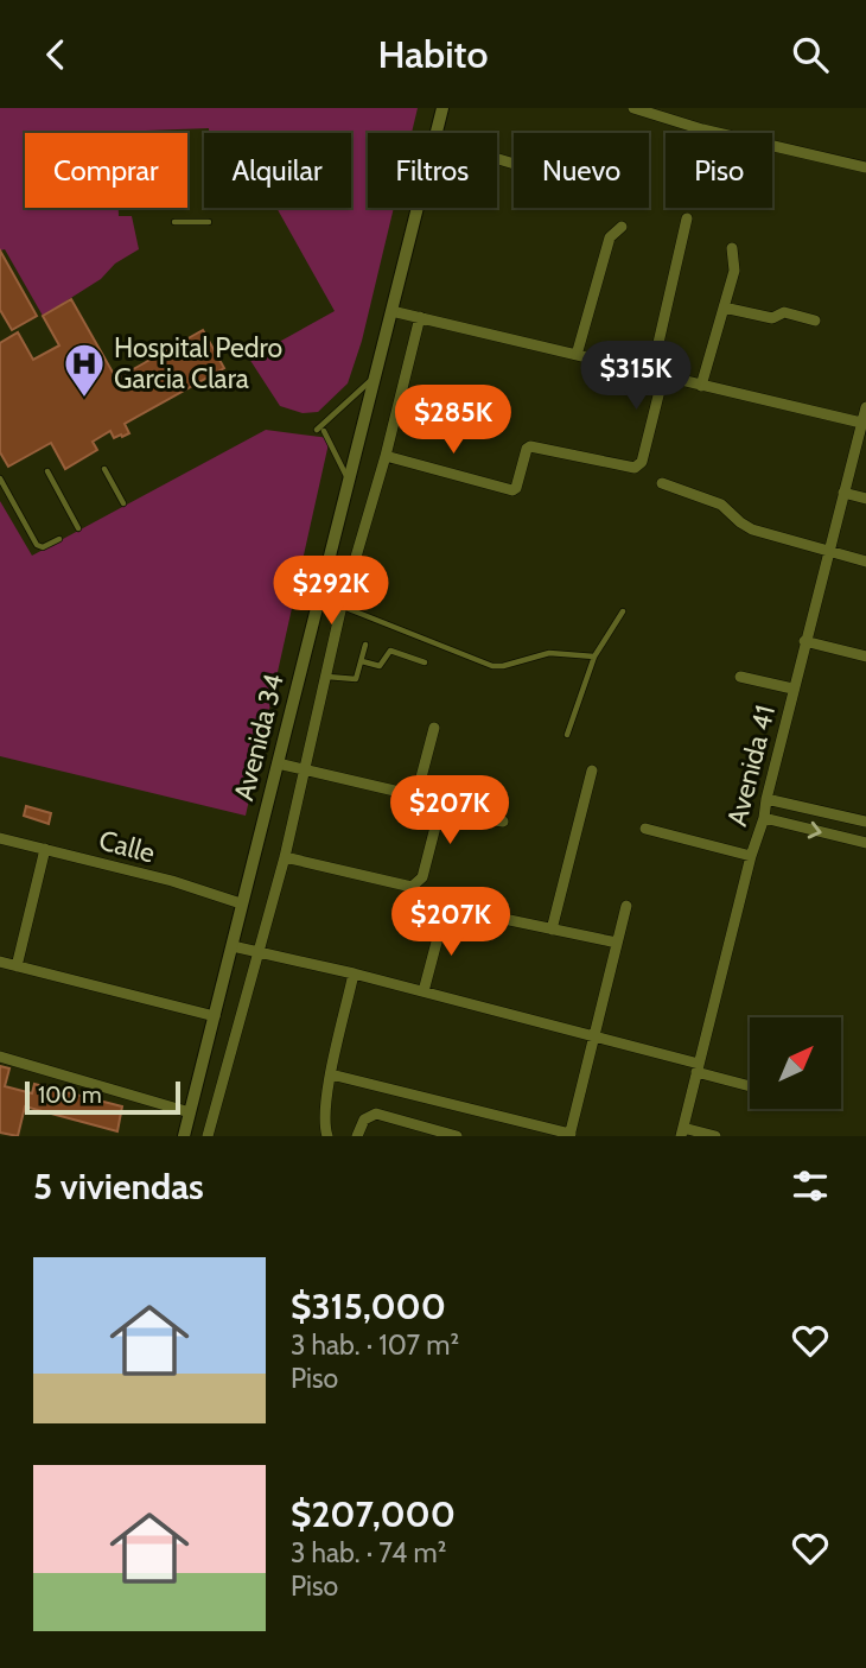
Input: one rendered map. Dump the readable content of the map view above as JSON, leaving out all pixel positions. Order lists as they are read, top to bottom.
{
  "streets": {
    "street": ["Avenida 34", "Avenida 41", "Calle"]
  },
  "crossings": [
    ["Avenida 34", "Calle"]
  ],
  "places": {
    "hospital": ["Hospital Pedro Garcia Clara"]
  },
  "scale_bar": "100 m",
  "north": "top right",
  "page": {
    "header": "Habito",
    "chip": [
      "Comprar",
      "Alquilar",
      "Filtros",
      "Nuevo",
      "Piso"
    ],
    "price": [
      "$315K",
      "$285K",
      "$292K",
      "$207K",
      "$207K"
    ],
    "scale": "100 m",
    "heading": "5 viviendas",
    "list": [
      {
        "name": "$315,000",
        "note": "3 hab. · 107 m² · Piso"
      },
      {
        "name": "$207,000",
        "note": "3 hab. · 74 m² · Piso"
      }
    ]
  }
}
